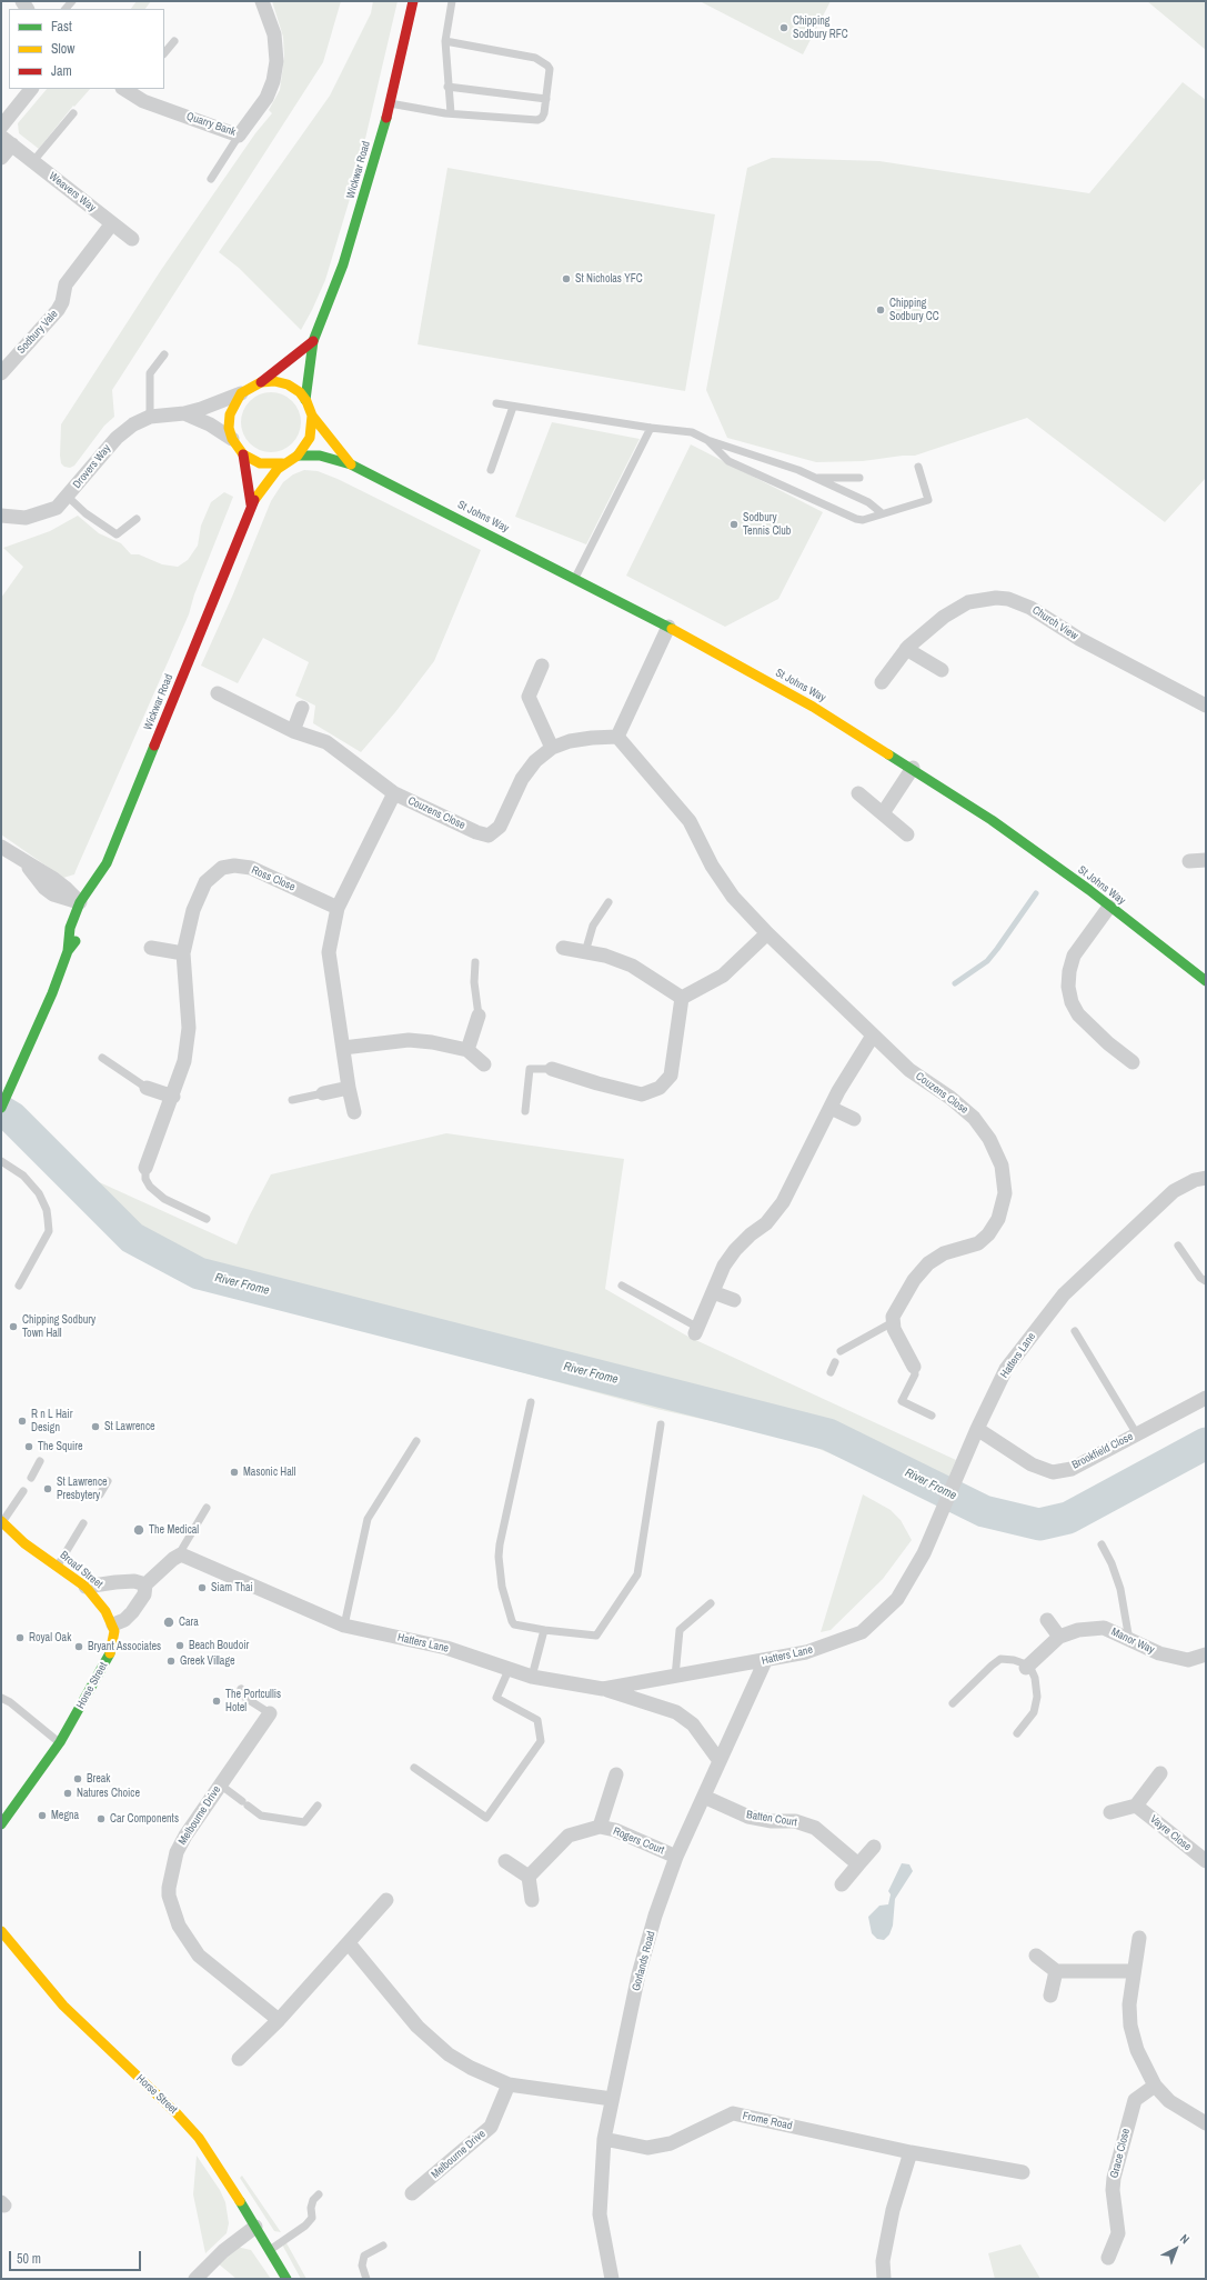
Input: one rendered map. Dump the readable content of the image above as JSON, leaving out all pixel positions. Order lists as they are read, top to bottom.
{
  "streets": {
    "main road": [
      "Wickwar Road",
      "St Johns Way",
      "Broad Street",
      "Horse Street"
    ],
    "street": [
      "Quarry Bank",
      "Weavers Way",
      "Sodbury Vale",
      "Drovers Way",
      "Church View",
      "Couzens Close",
      "Ross Close",
      "Hatters Lane",
      "Brookfield Close",
      "Manor Way",
      "Melbourne Drive",
      "Batten Court",
      "Vayre Close",
      "Rogers Court",
      "Gorlands Road",
      "Frome Road",
      "Grace Close"
    ]
  },
  "crossings": [
    ["Wickwar Road", "Drovers Way"],
    ["Wickwar Road", "St Johns Way"],
    ["Weavers Way", "Sodbury Vale"],
    ["Drovers Way", "St Johns Way"],
    ["Hatters Lane", "Brookfield Close"],
    ["Hatters Lane", "Gorlands Road"],
    ["Broad Street", "Horse Street"],
    ["Batten Court", "Gorlands Road"],
    ["Rogers Court", "Gorlands Road"],
    ["Gorlands Road", "Frome Road"]
  ],
  "water": ["River Frome"],
  "places": [
    "Chipping Sodbury RFC",
    "St Nicholas YFC",
    "Chipping Sodbury CC",
    "Sodbury Tennis Club",
    "Chipping Sodbury Town Hall",
    "R n L Hair Design",
    "St Lawrence",
    "The Squire",
    "Masonic Hall",
    "St Lawrence Presbytery",
    "The Medical",
    "Siam Thai",
    "Cara",
    "Royal Oak",
    "Beach Boudoir",
    "Bryant Associates",
    "Greek Village",
    "The Portcullis Hotel",
    "Break",
    "Natures Choice",
    "Megna",
    "Car Components"
  ],
  "legend": ["Fast", "Slow", "Jam"],
  "scale_bar": "50 m",
  "north": "top right"
}
